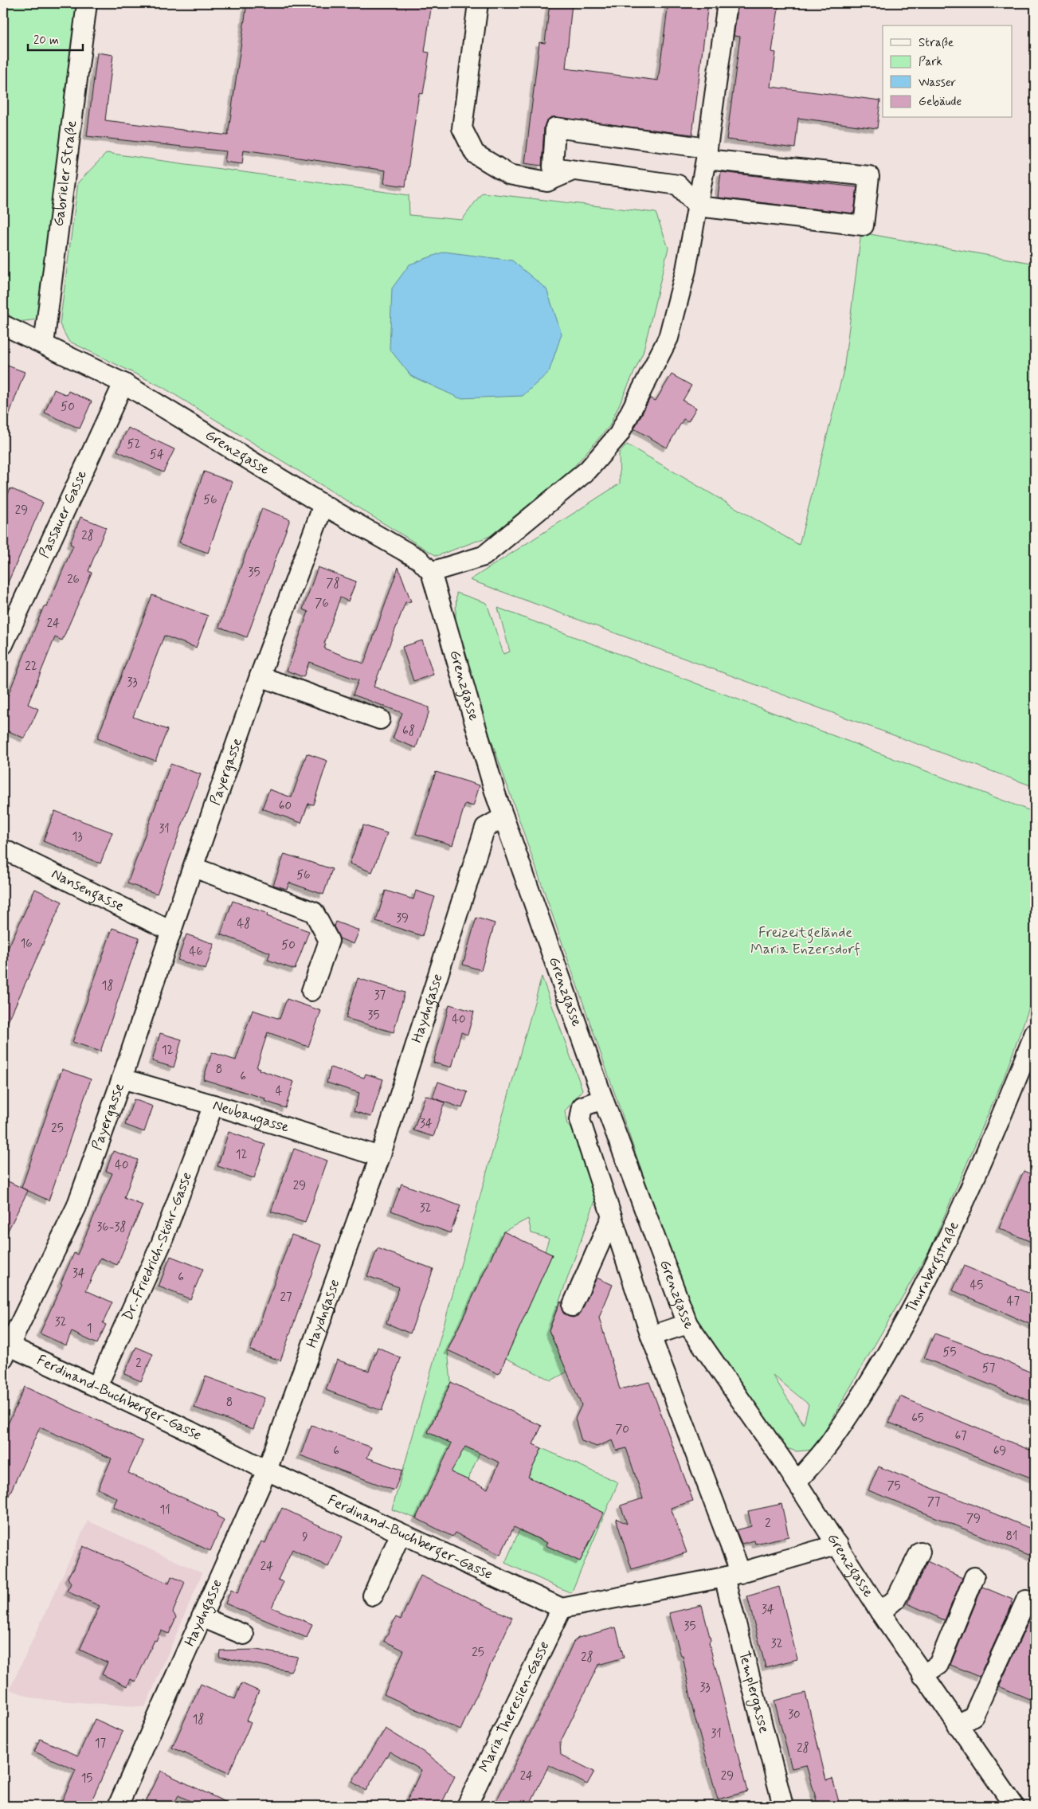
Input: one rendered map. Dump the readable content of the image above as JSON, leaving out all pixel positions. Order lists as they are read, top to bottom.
{
  "streets": {
    "street": [
      "Gabrieler Straße",
      "Grenzgasse",
      "Passauer Gasse",
      "Payergasse",
      "Nansengasse",
      "Haydngasse",
      "Neubaugasse",
      "Dr.-Friedrich-Stöhr-Gasse",
      "Thurnbergstraße",
      "Ferdinand-Buchberger-Gasse",
      "Templergasse",
      "Maria Theresien-Gasse"
    ]
  },
  "crossings": [
    ["Gabrieler Straße", "Grenzgasse"],
    ["Grenzgasse", "Passauer Gasse"],
    ["Grenzgasse", "Payergasse"],
    ["Grenzgasse", "Haydngasse"],
    ["Grenzgasse", "Thurnbergstraße"],
    ["Grenzgasse", "Templergasse"],
    ["Payergasse", "Nansengasse"],
    ["Payergasse", "Neubaugasse"],
    ["Payergasse", "Ferdinand-Buchberger-Gasse"],
    ["Haydngasse", "Neubaugasse"],
    ["Haydngasse", "Ferdinand-Buchberger-Gasse"],
    ["Neubaugasse", "Dr.-Friedrich-Stöhr-Gasse"],
    ["Dr.-Friedrich-Stöhr-Gasse", "Ferdinand-Buchberger-Gasse"],
    ["Ferdinand-Buchberger-Gasse", "Maria Theresien-Gasse"]
  ],
  "parks": ["Freizeitgelände Maria Enzersdorf"],
  "house_numbers": [
    "50",
    "52",
    "54",
    "56",
    "29",
    "28",
    "35",
    "26",
    "78",
    "76",
    "24",
    "22",
    "33",
    "68",
    "60",
    "31",
    "13",
    "56",
    "39",
    "48",
    "16",
    "50",
    "46",
    "18",
    "37",
    "35",
    "40",
    "12",
    "8",
    "6",
    "4",
    "34",
    "25",
    "12",
    "40",
    "29",
    "32",
    "36-38",
    "34",
    "6",
    "45",
    "27",
    "47",
    "32",
    "1",
    "55",
    "2",
    "57",
    "8",
    "65",
    "70",
    "67",
    "6",
    "69",
    "75",
    "77",
    "11",
    "79",
    "2",
    "81",
    "9",
    "24",
    "34",
    "35",
    "32",
    "25",
    "28",
    "33",
    "30",
    "18",
    "31",
    "17",
    "28",
    "24",
    "29",
    "15"
  ],
  "legend": [
    "Straße",
    "Park",
    "Wasser",
    "Gebäude"
  ],
  "scale_bar": "20 m"
}
